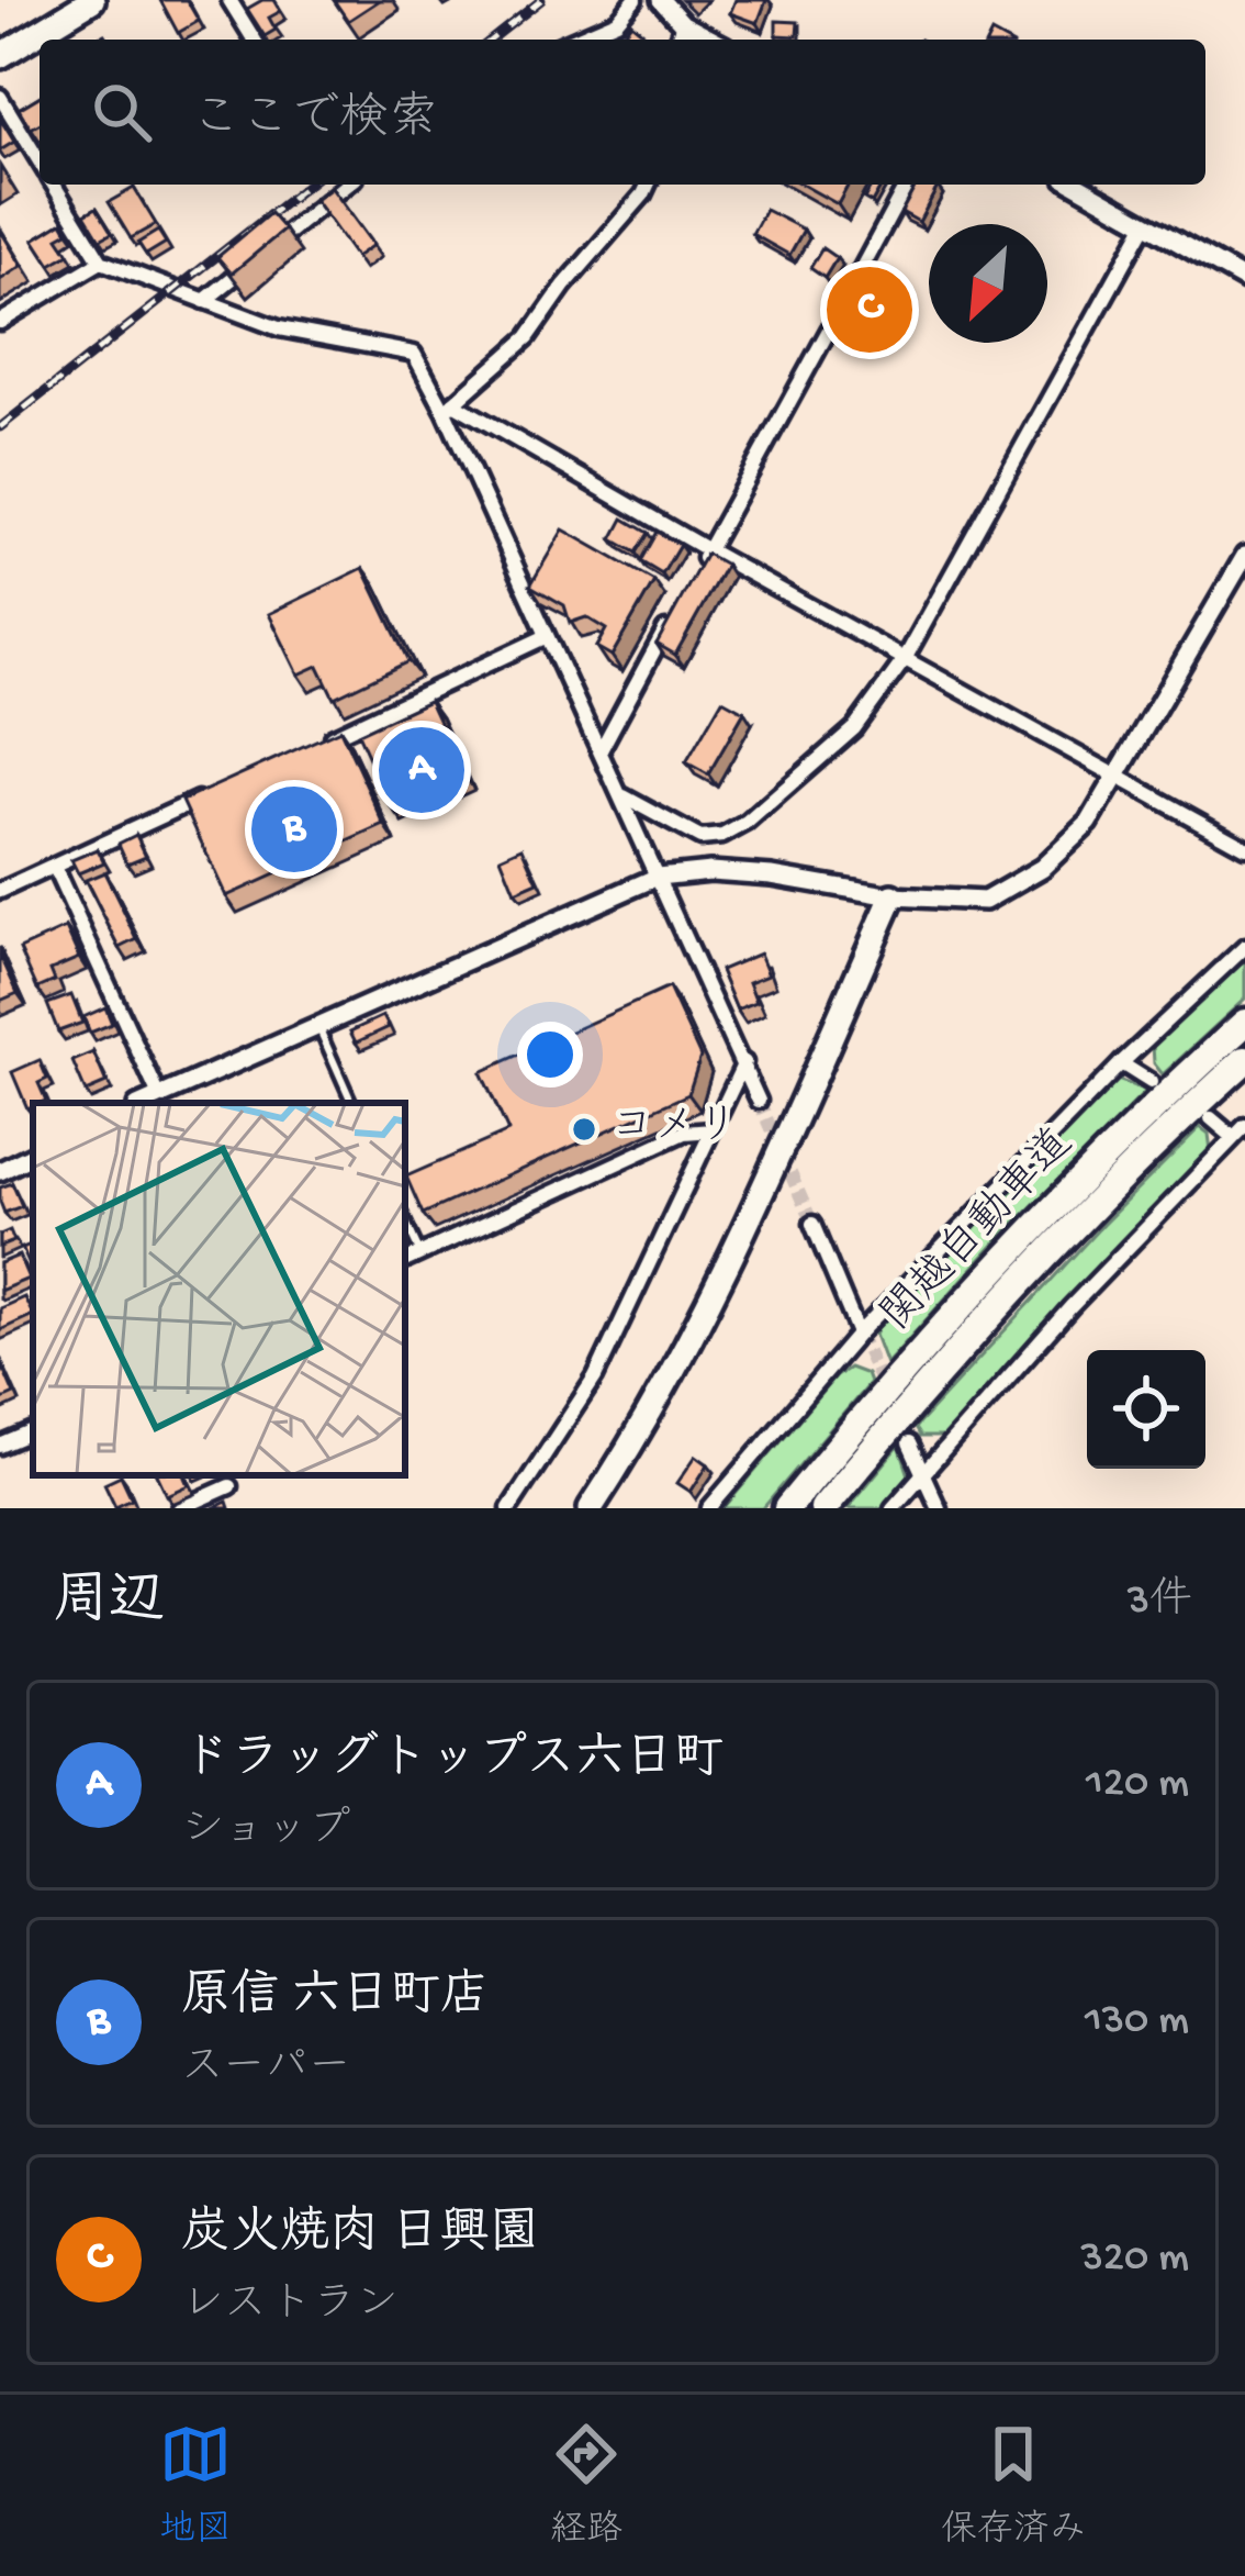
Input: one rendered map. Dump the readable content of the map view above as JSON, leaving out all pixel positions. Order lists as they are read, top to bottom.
{
  "streets": {
    "highway": ["関越自動車道"]
  },
  "places": ["コメリ"],
  "north": "bottom left",
  "page": {
    "search": "ここで検索",
    "pins": ["C", "A", "B"],
    "heading": ["周辺", "3件"],
    "list": [
      {
        "mark": "A",
        "name": "ドラッグトップス六日町",
        "note": "ショップ",
        "value": "120 m"
      },
      {
        "mark": "B",
        "name": "原信 六日町店",
        "note": "スーパー",
        "value": "130 m"
      },
      {
        "mark": "C",
        "name": "炭火焼肉 日興園",
        "note": "レストラン",
        "value": "320 m"
      }
    ],
    "nav": ["地図", "経路", "保存済み"]
  }
}
